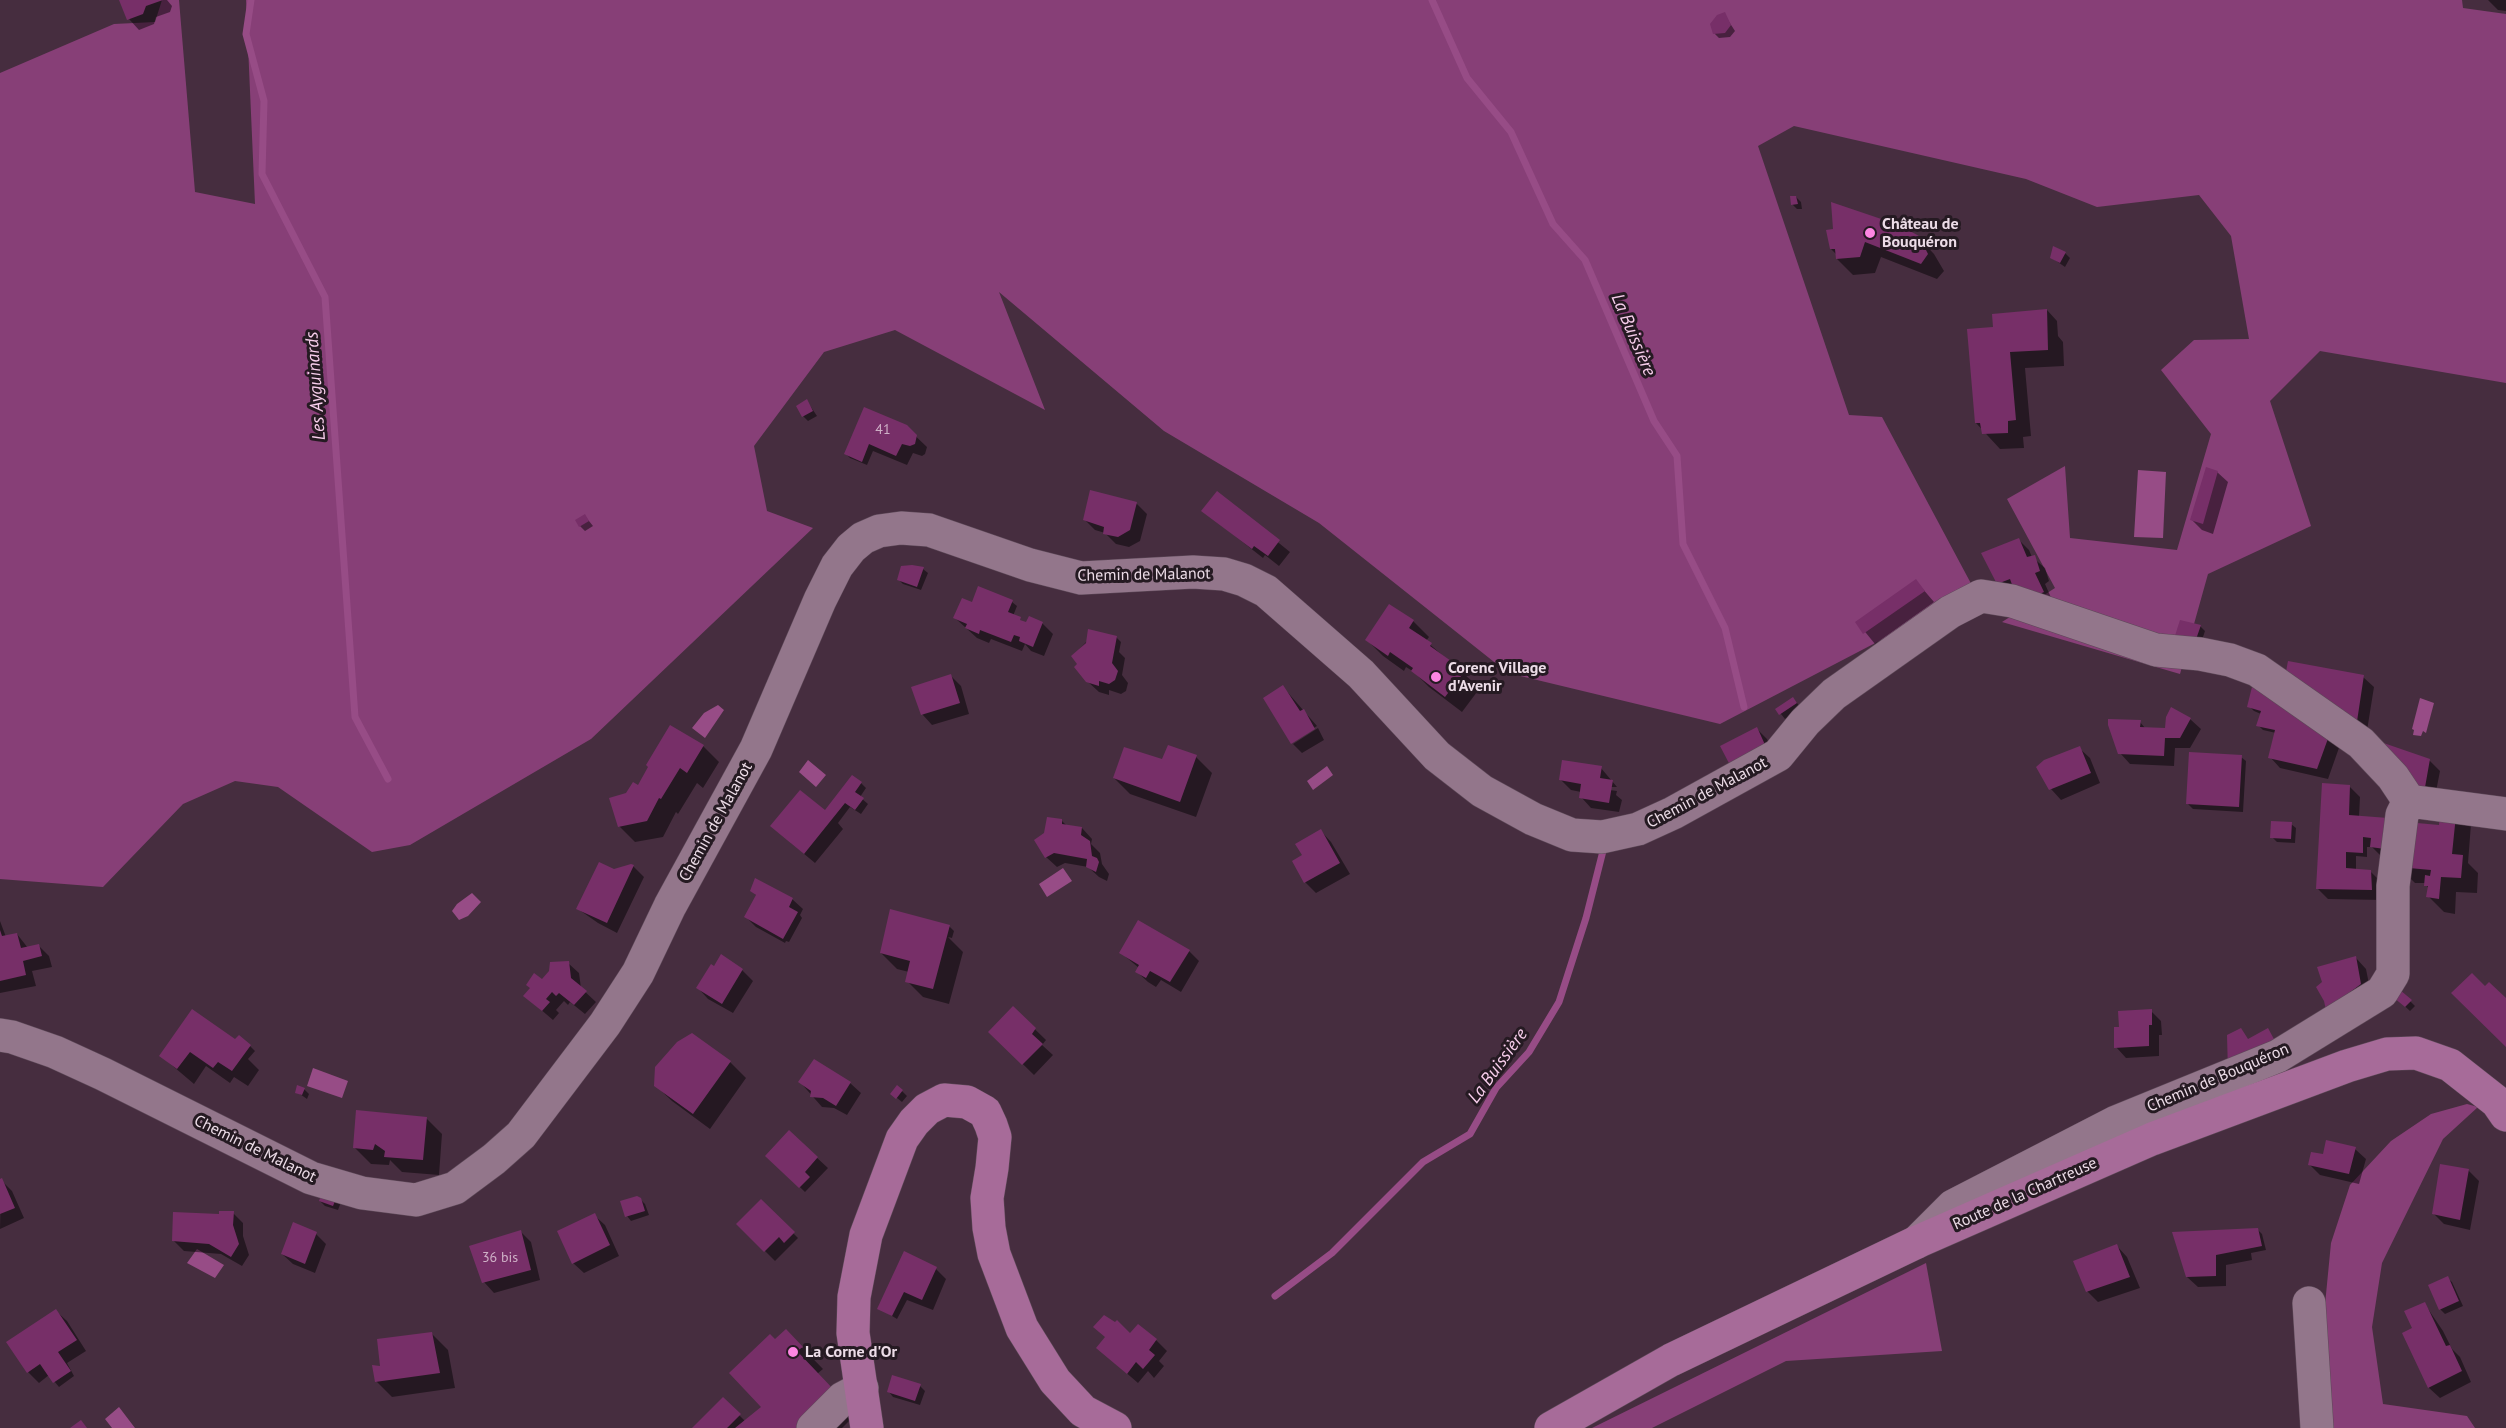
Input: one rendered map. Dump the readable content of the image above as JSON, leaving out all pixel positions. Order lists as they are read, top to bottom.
{
  "streets": {
    "main road": ["Route de la Chartreuse"],
    "street": ["Chemin de Malanot", "Chemin de Bouquéron"]
  },
  "crossings": [
    ["Chemin de Malanot", "Chemin de Bouquéron"],
    ["Chemin de Bouquéron", "Route de la Chartreuse"]
  ],
  "water": ["La Buissière", "Les Ayguinards"],
  "places": ["Château de Bouquéron", "Corenc Village d'Avenir", "La Corne d'Or"],
  "house_numbers": ["41", "36 bis"]
}
